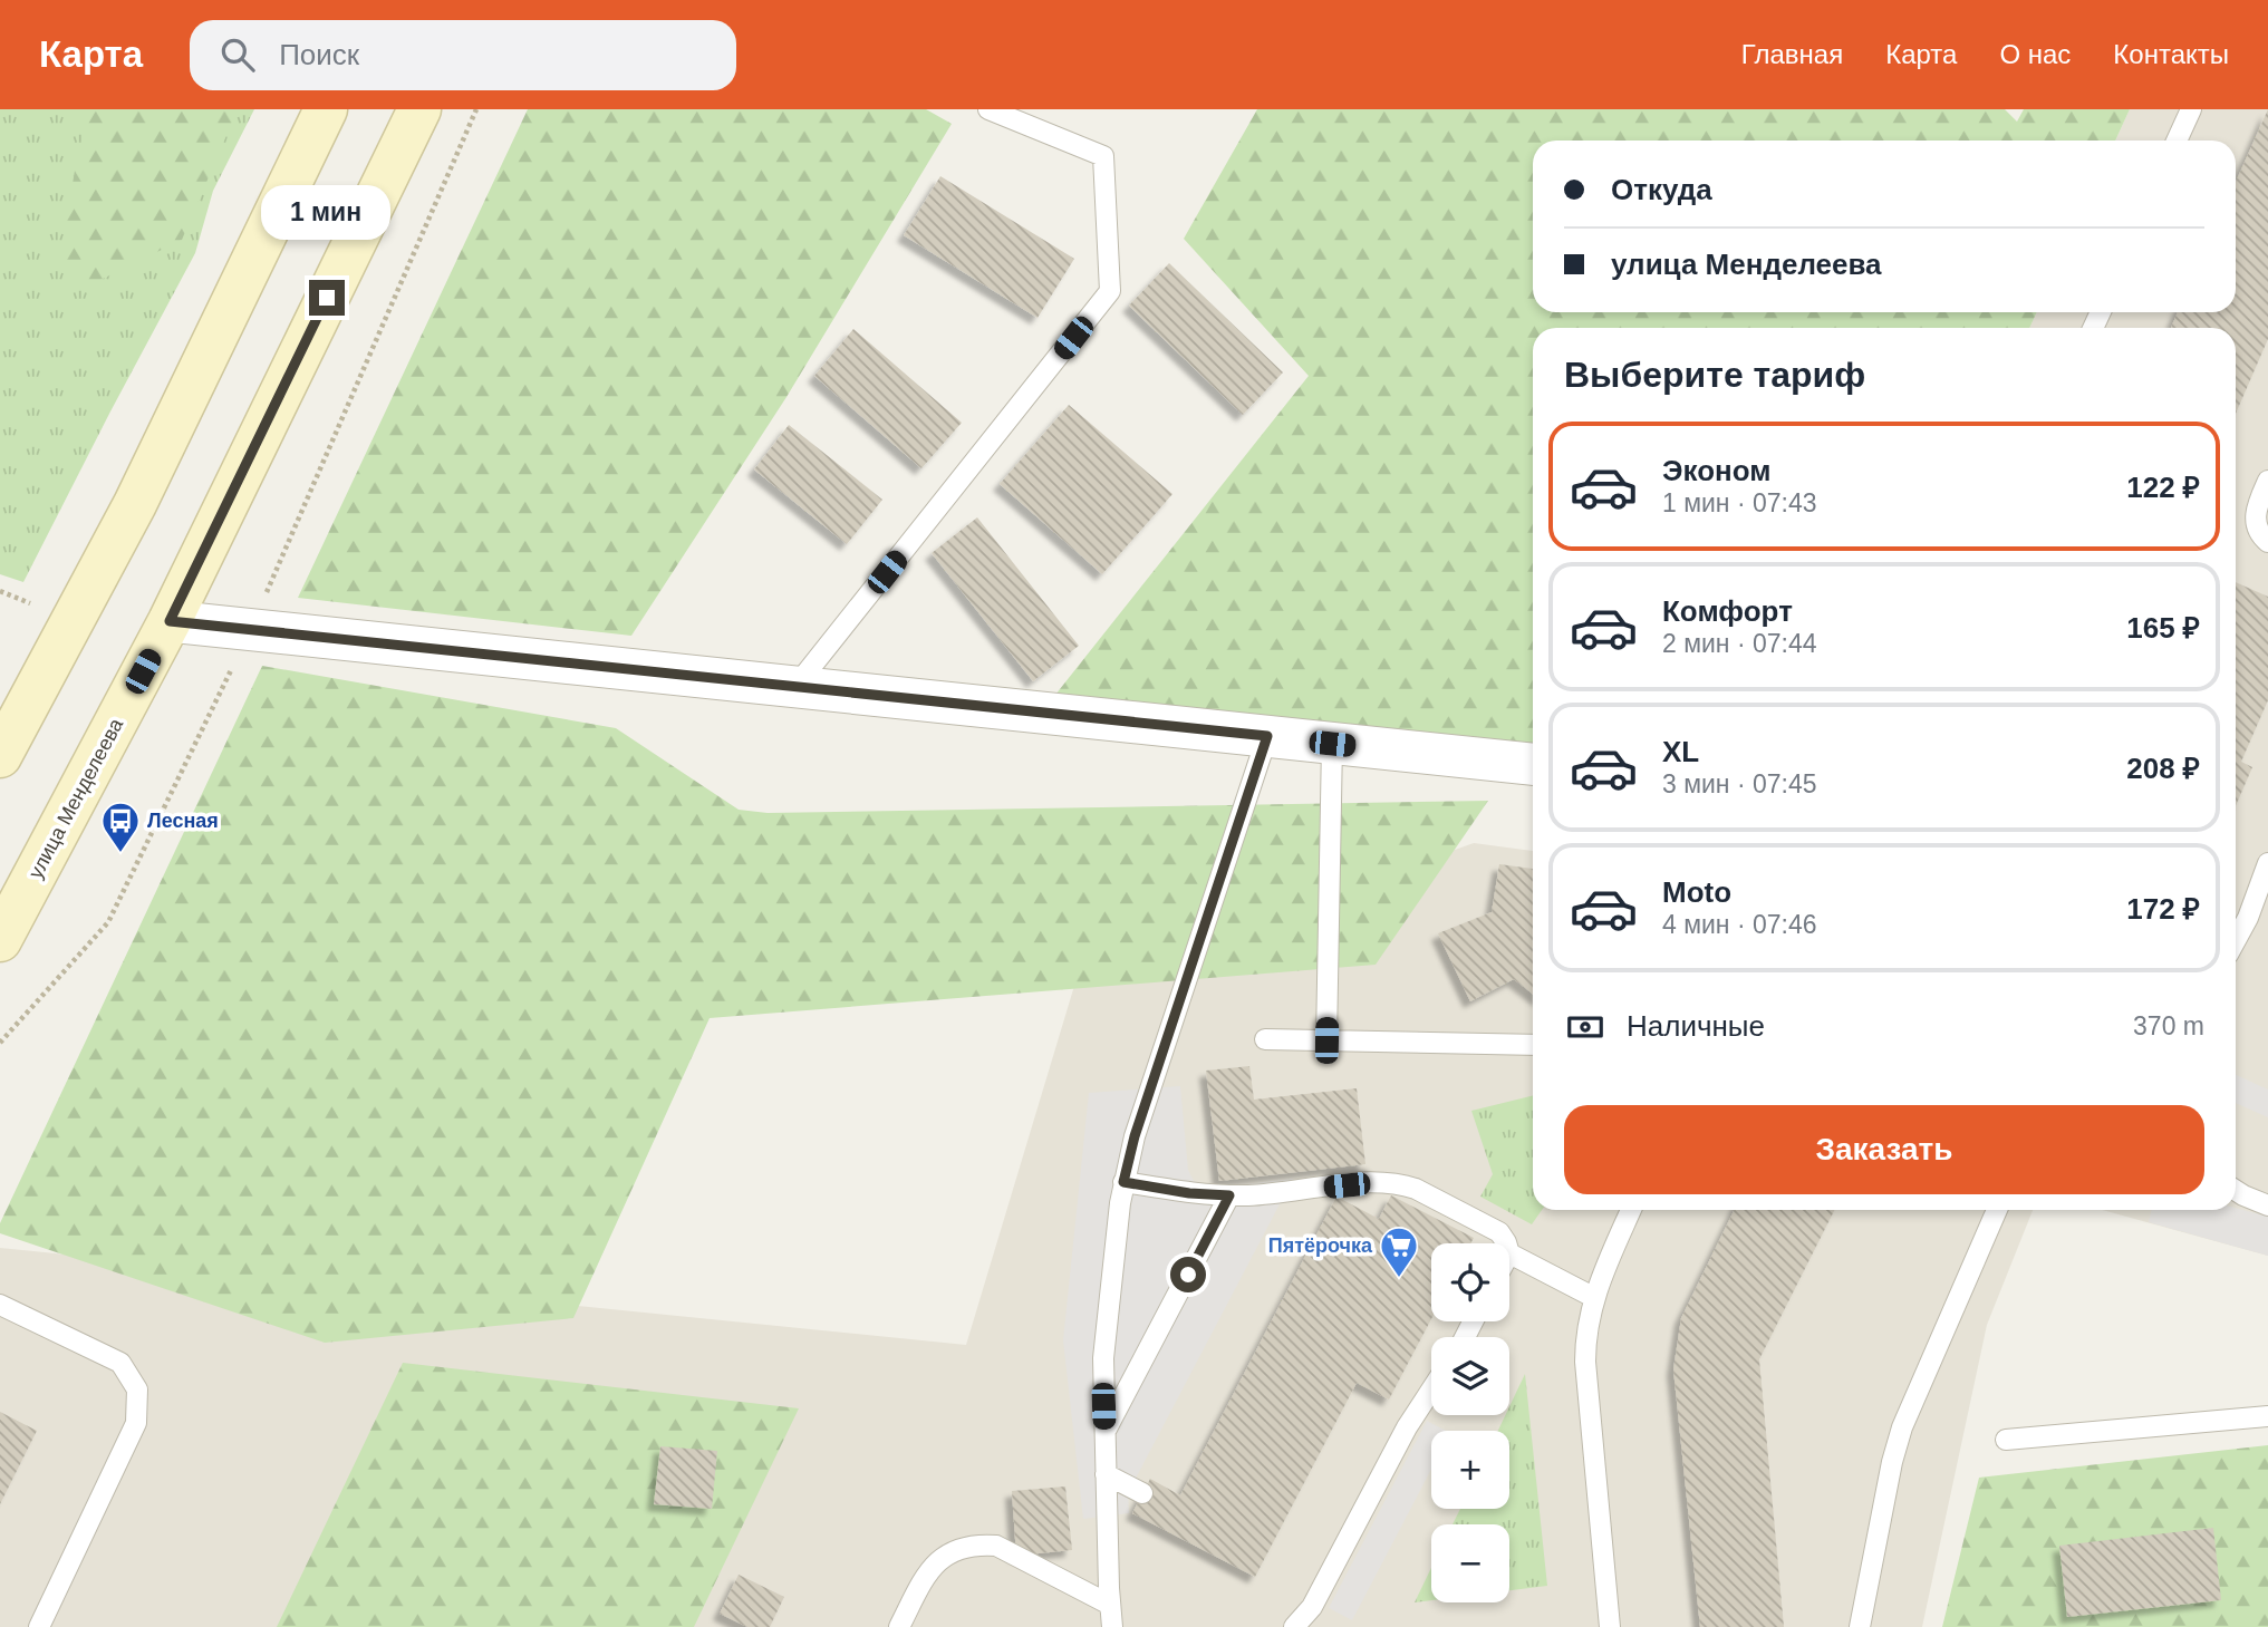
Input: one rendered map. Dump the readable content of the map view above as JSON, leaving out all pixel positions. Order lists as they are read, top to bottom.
{
  "streets": {
    "main road": ["улица Менделеева"]
  },
  "places": {
    "bus stop": ["Лесная"],
    "supermarket": ["Пятёрочка"]
  },
  "page": {
    "header": "Карта",
    "search": "Поиск",
    "nav": [
      "Главная",
      "Карта",
      "О нас",
      "Контакты"
    ],
    "banner": ["Откуда", "улица Менделеева"],
    "bubble": "1 мин",
    "heading": "Выберите тариф",
    "list": [
      {
        "name": "Эконом",
        "note": "1 мин · 07:43",
        "value": "122 ₽"
      },
      {
        "name": "Комфорт",
        "note": "2 мин · 07:44",
        "value": "165 ₽"
      },
      {
        "name": "XL",
        "note": "3 мин · 07:45",
        "value": "208 ₽"
      },
      {
        "name": "Moto",
        "note": "4 мин · 07:46",
        "value": "172 ₽"
      }
    ],
    "pay": ["Наличные", "370 m"],
    "buttons": "Заказать",
    "map_buttons": ["+", "−"]
  }
}
